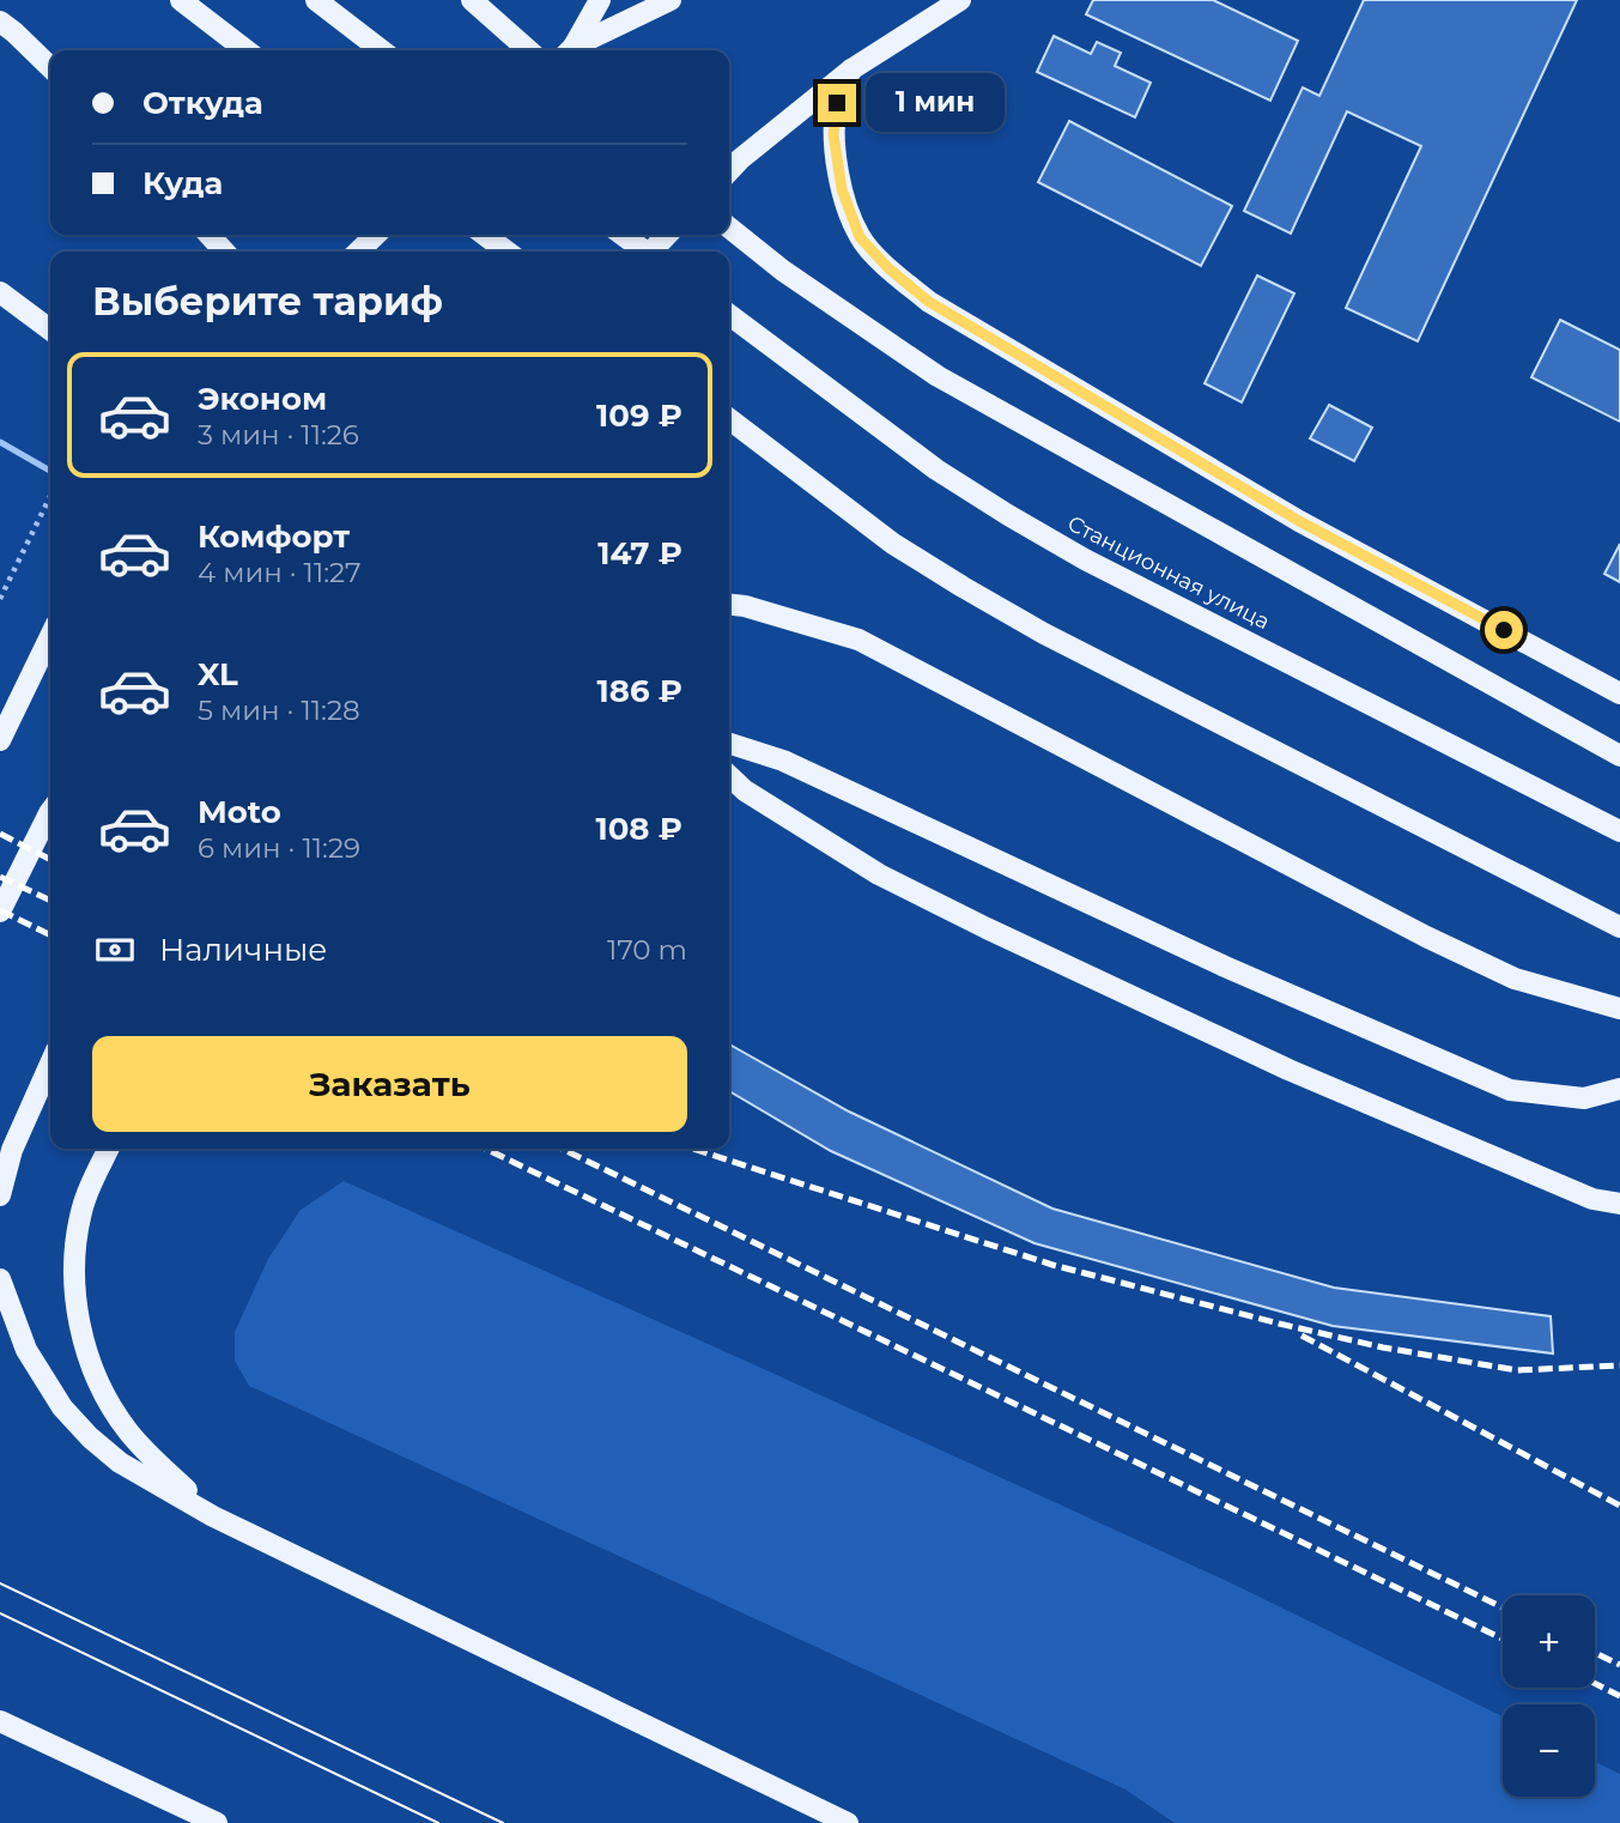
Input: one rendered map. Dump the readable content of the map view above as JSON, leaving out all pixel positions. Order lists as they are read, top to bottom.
{
  "streets": {
    "main road": ["Станционная улица"]
  },
  "page": {
    "banner": ["Откуда", "Куда"],
    "bubble": "1 мин",
    "heading": "Выберите тариф",
    "list": [
      {
        "name": "Эконом",
        "note": "3 мин · 11:26",
        "value": "109 ₽"
      },
      {
        "name": "Комфорт",
        "note": "4 мин · 11:27",
        "value": "147 ₽"
      },
      {
        "name": "XL",
        "note": "5 мин · 11:28",
        "value": "186 ₽"
      },
      {
        "name": "Moto",
        "note": "6 мин · 11:29",
        "value": "108 ₽"
      }
    ],
    "pay": ["Наличные", "170 m"],
    "buttons": "Заказать",
    "map_buttons": ["+", "−"]
  }
}
